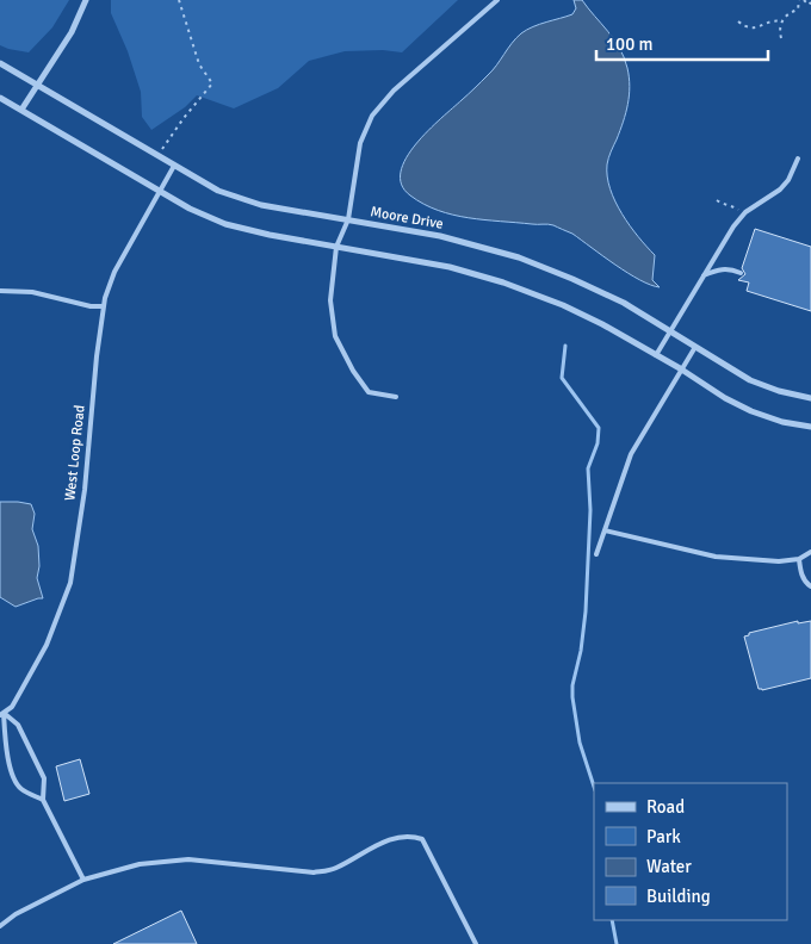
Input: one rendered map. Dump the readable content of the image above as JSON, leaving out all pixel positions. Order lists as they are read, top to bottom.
{
  "streets": {
    "street": ["Moore Drive"],
    "lane": ["West Loop Road"]
  },
  "crossings": [
    ["Moore Drive", "West Loop Road"]
  ],
  "legend": [
    "Road",
    "Park",
    "Water",
    "Building"
  ],
  "scale_bar": "100 m"
}
